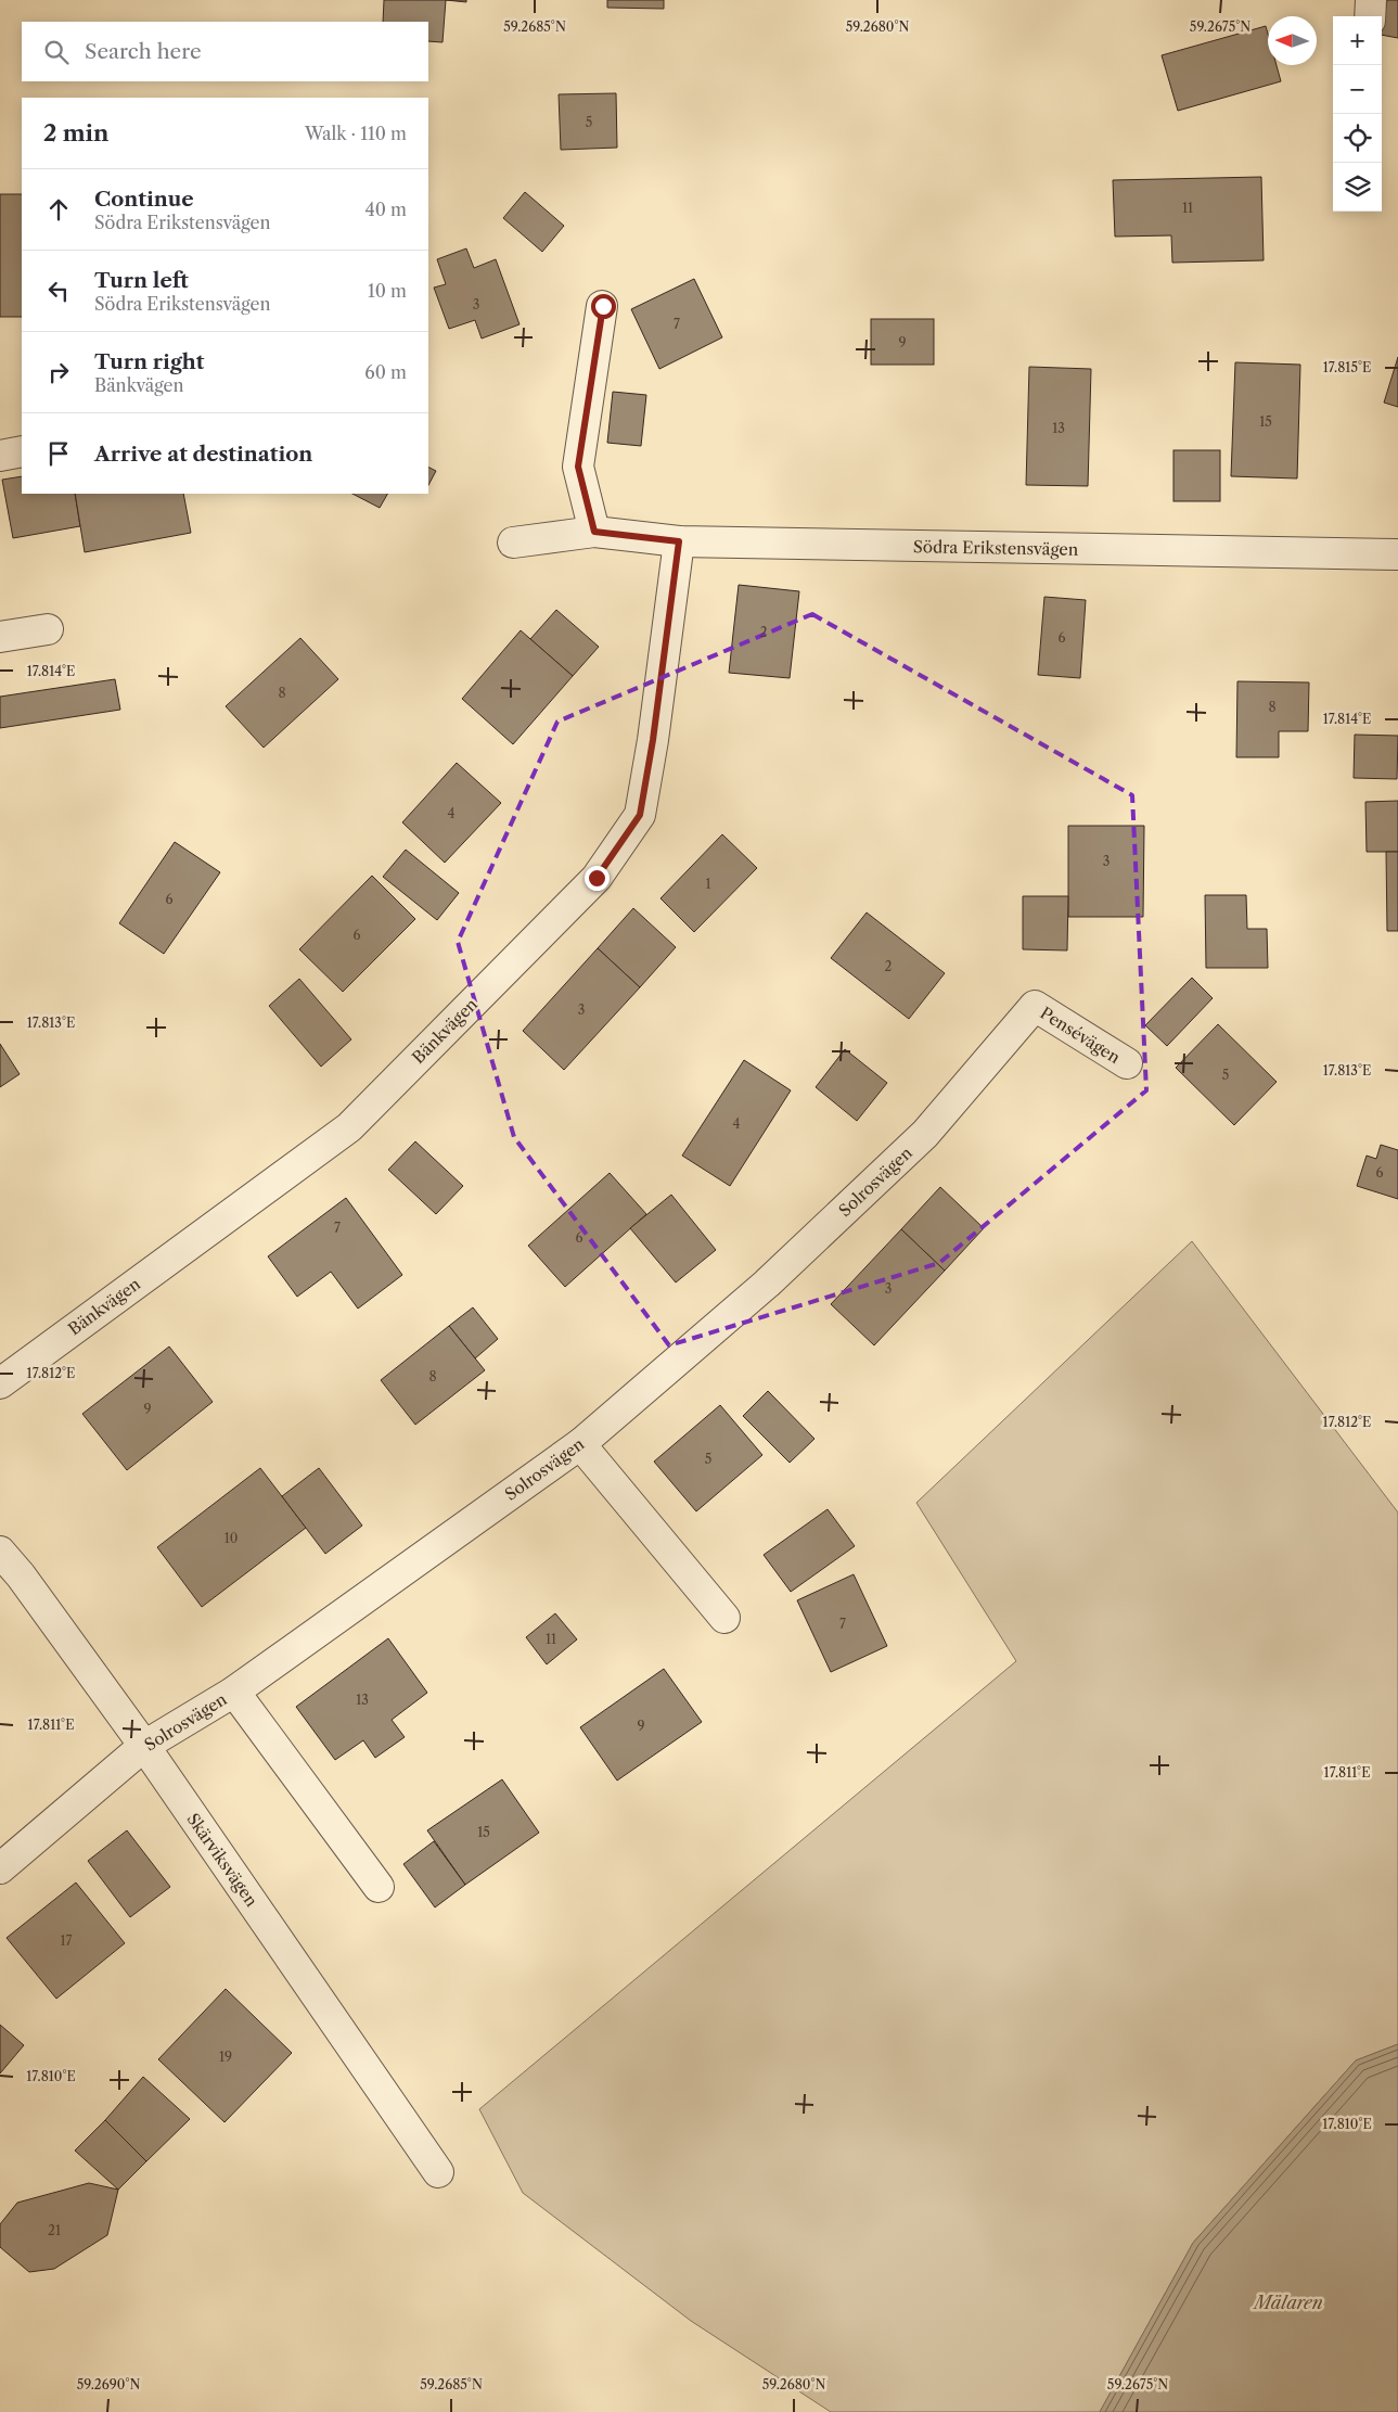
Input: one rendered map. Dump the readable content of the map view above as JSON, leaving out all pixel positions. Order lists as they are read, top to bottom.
{
  "streets": {
    "street": [
      "Södra Erikstensvägen",
      "Bänkvägen",
      "Pensévägen",
      "Solrosvägen",
      "Skärviksvägen"
    ]
  },
  "crossings": [
    ["Södra Erikstensvägen", "Bänkvägen"],
    ["Pensévägen", "Solrosvägen"],
    ["Solrosvägen", "Skärviksvägen"]
  ],
  "water": ["Mälaren"],
  "house_numbers": [
    "5",
    "11",
    "3",
    "7",
    "9",
    "15",
    "13",
    "2",
    "6",
    "8",
    "8",
    "4",
    "3",
    "1",
    "6",
    "6",
    "2",
    "3",
    "5",
    "4",
    "6",
    "7",
    "6",
    "3",
    "8",
    "9",
    "5",
    "10",
    "7",
    "11",
    "13",
    "9",
    "15",
    "17",
    "19",
    "21"
  ],
  "north": "left",
  "page": {
    "map_buttons": ["+", "−"],
    "search": "Search here",
    "heading": ["2 min", "Walk · 110 m"],
    "list": [
      ["Continue", "Södra Erikstensvägen", "40 m"],
      ["Turn left", "Södra Erikstensvägen", "10 m"],
      ["Turn right", "Bänkvägen", "60 m"],
      "Arrive at destination"
    ]
  },
  "coordinates": [
    "59.2685°N",
    "59.2680°N",
    "59.2675°N",
    "17.815°E",
    "17.814°E",
    "17.813°E",
    "17.812°E",
    "17.811°E",
    "17.810°E",
    "59.2690°N"
  ]
}
